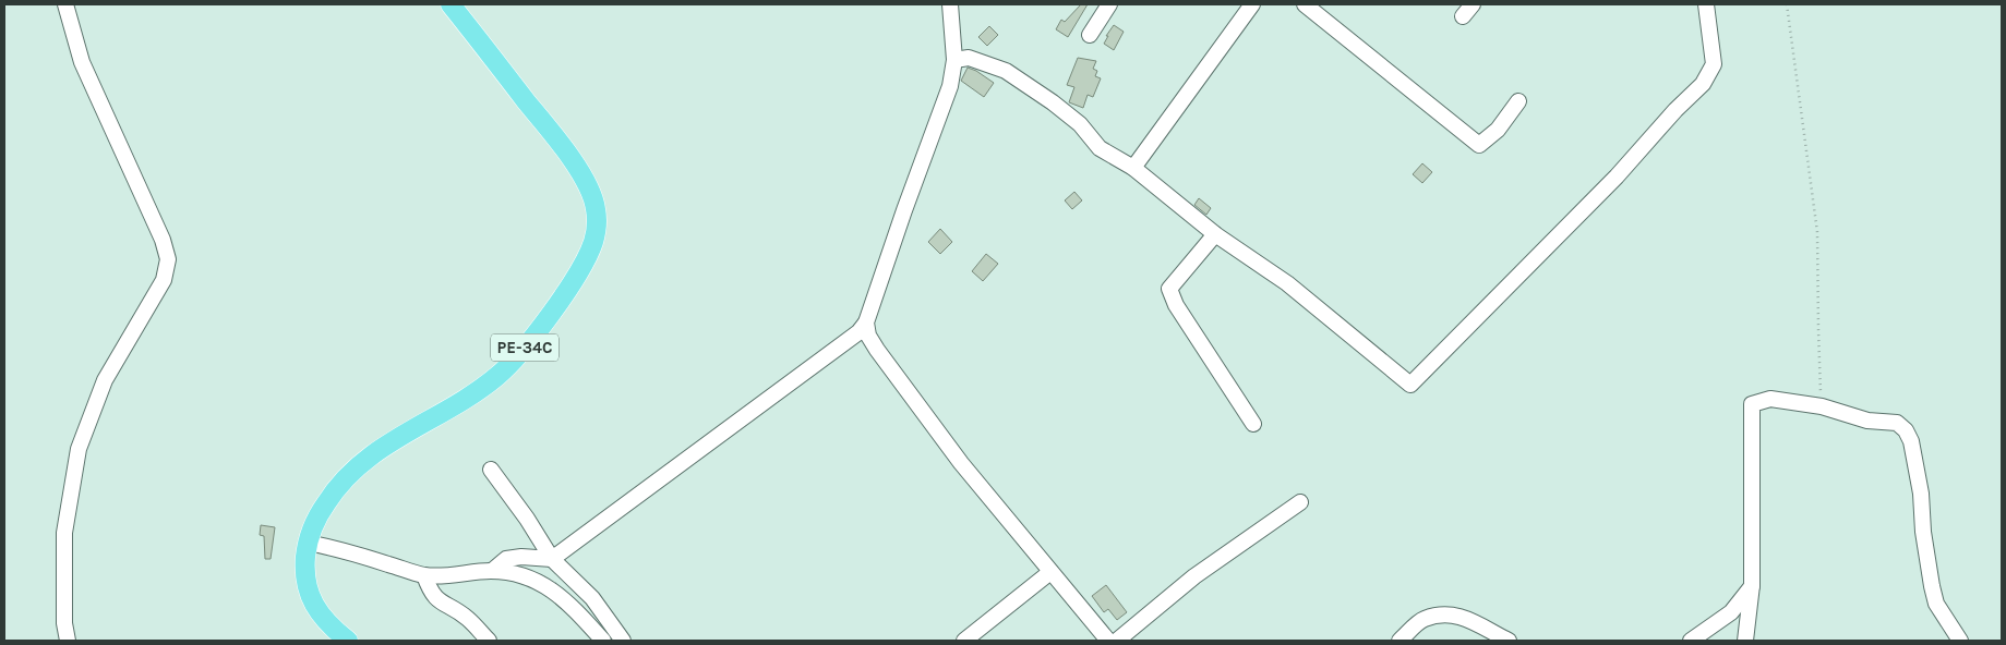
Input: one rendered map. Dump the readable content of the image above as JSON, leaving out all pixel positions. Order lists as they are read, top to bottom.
{
  "streets": {
    "main road": ["PE-34C"]
  }
}
